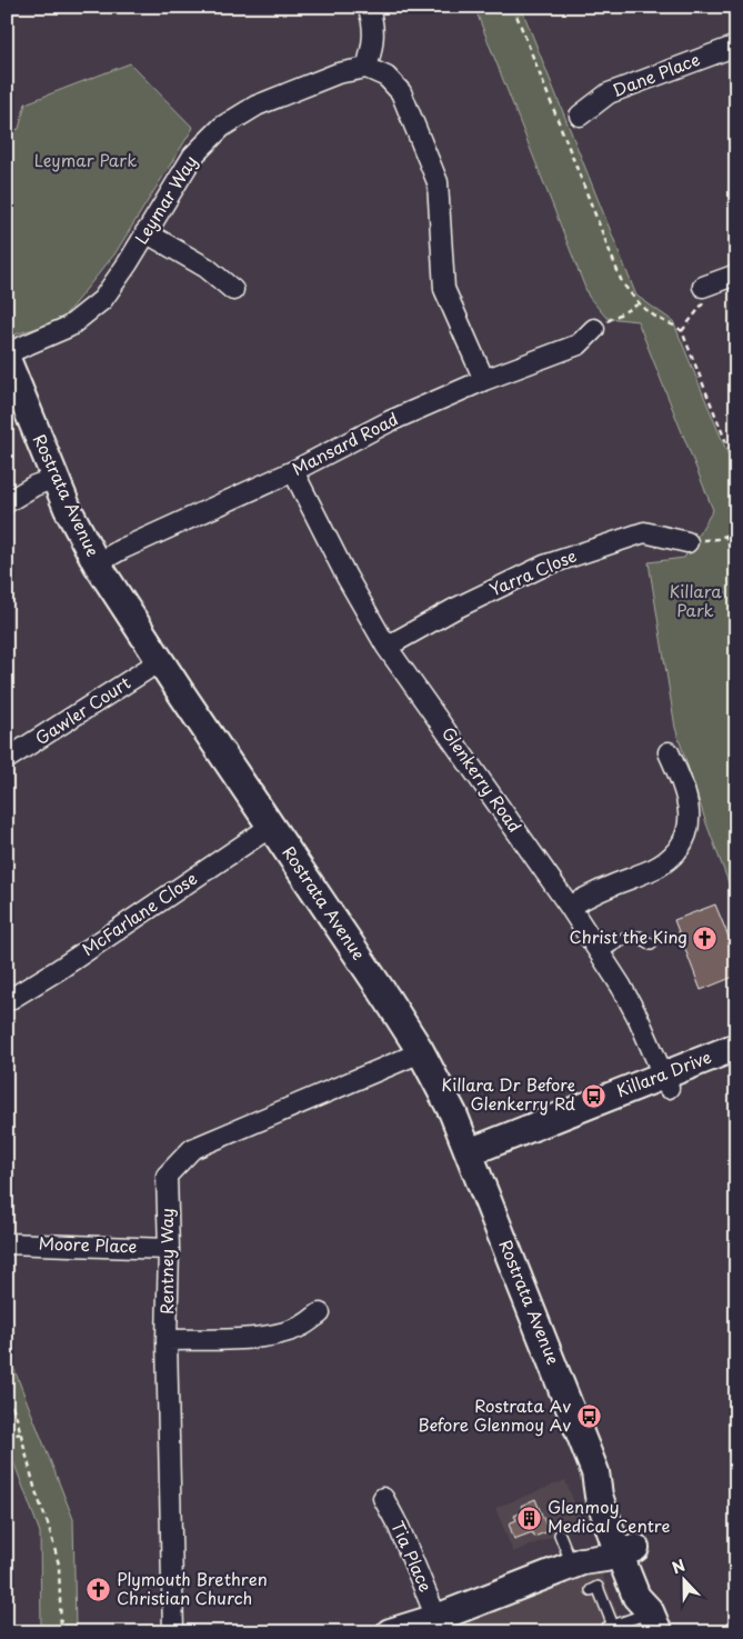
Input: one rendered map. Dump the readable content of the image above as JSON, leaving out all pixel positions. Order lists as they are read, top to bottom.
{
  "streets": {
    "street": [
      "Dane Place",
      "Leymar Way",
      "Mansard Road",
      "Rostrata Avenue",
      "Yarra Close",
      "Gawler Court",
      "Glenkerry Road",
      "McFarlane Close",
      "Killara Drive",
      "Moore Place",
      "Rentney Way",
      "Tia Place"
    ]
  },
  "crossings": [
    ["Mansard Road", "Rostrata Avenue"],
    ["Mansard Road", "Glenkerry Road"],
    ["Rostrata Avenue", "Gawler Court"],
    ["Rostrata Avenue", "McFarlane Close"],
    ["Rostrata Avenue", "Killara Drive"],
    ["Rostrata Avenue", "Rentney Way"],
    ["Yarra Close", "Glenkerry Road"],
    ["Glenkerry Road", "Killara Drive"],
    ["Moore Place", "Rentney Way"]
  ],
  "parks": ["Leymar Park", "Killara Park"],
  "places": {
    "church": ["Christ the King", "Plymouth Brethren Christian Church"],
    "bus stop": ["Killara Dr Before Glenkerry Rd", "Rostrata Av Before Glenmoy Av"],
    "building": ["Glenmoy Medical Centre"]
  },
  "north": "top"
}
